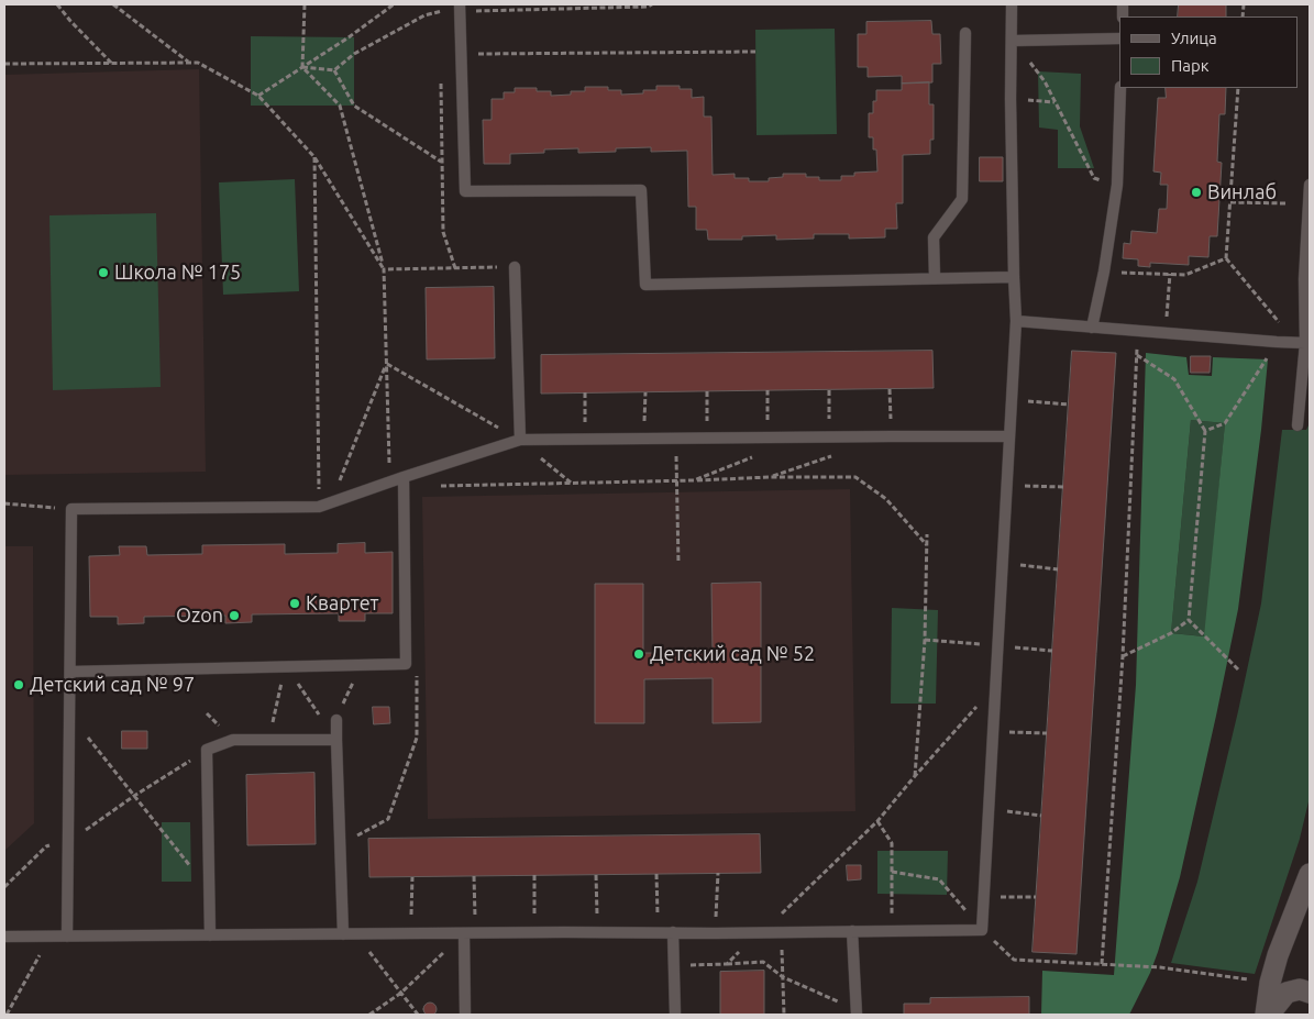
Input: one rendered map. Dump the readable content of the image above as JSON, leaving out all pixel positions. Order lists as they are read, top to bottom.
{
  "places": [
    "Винлаб",
    "Школа № 175",
    "Квартет",
    "Ozon",
    "Детский сад № 52",
    "Детский сад № 97"
  ],
  "legend": ["Улица", "Парк"]
}
